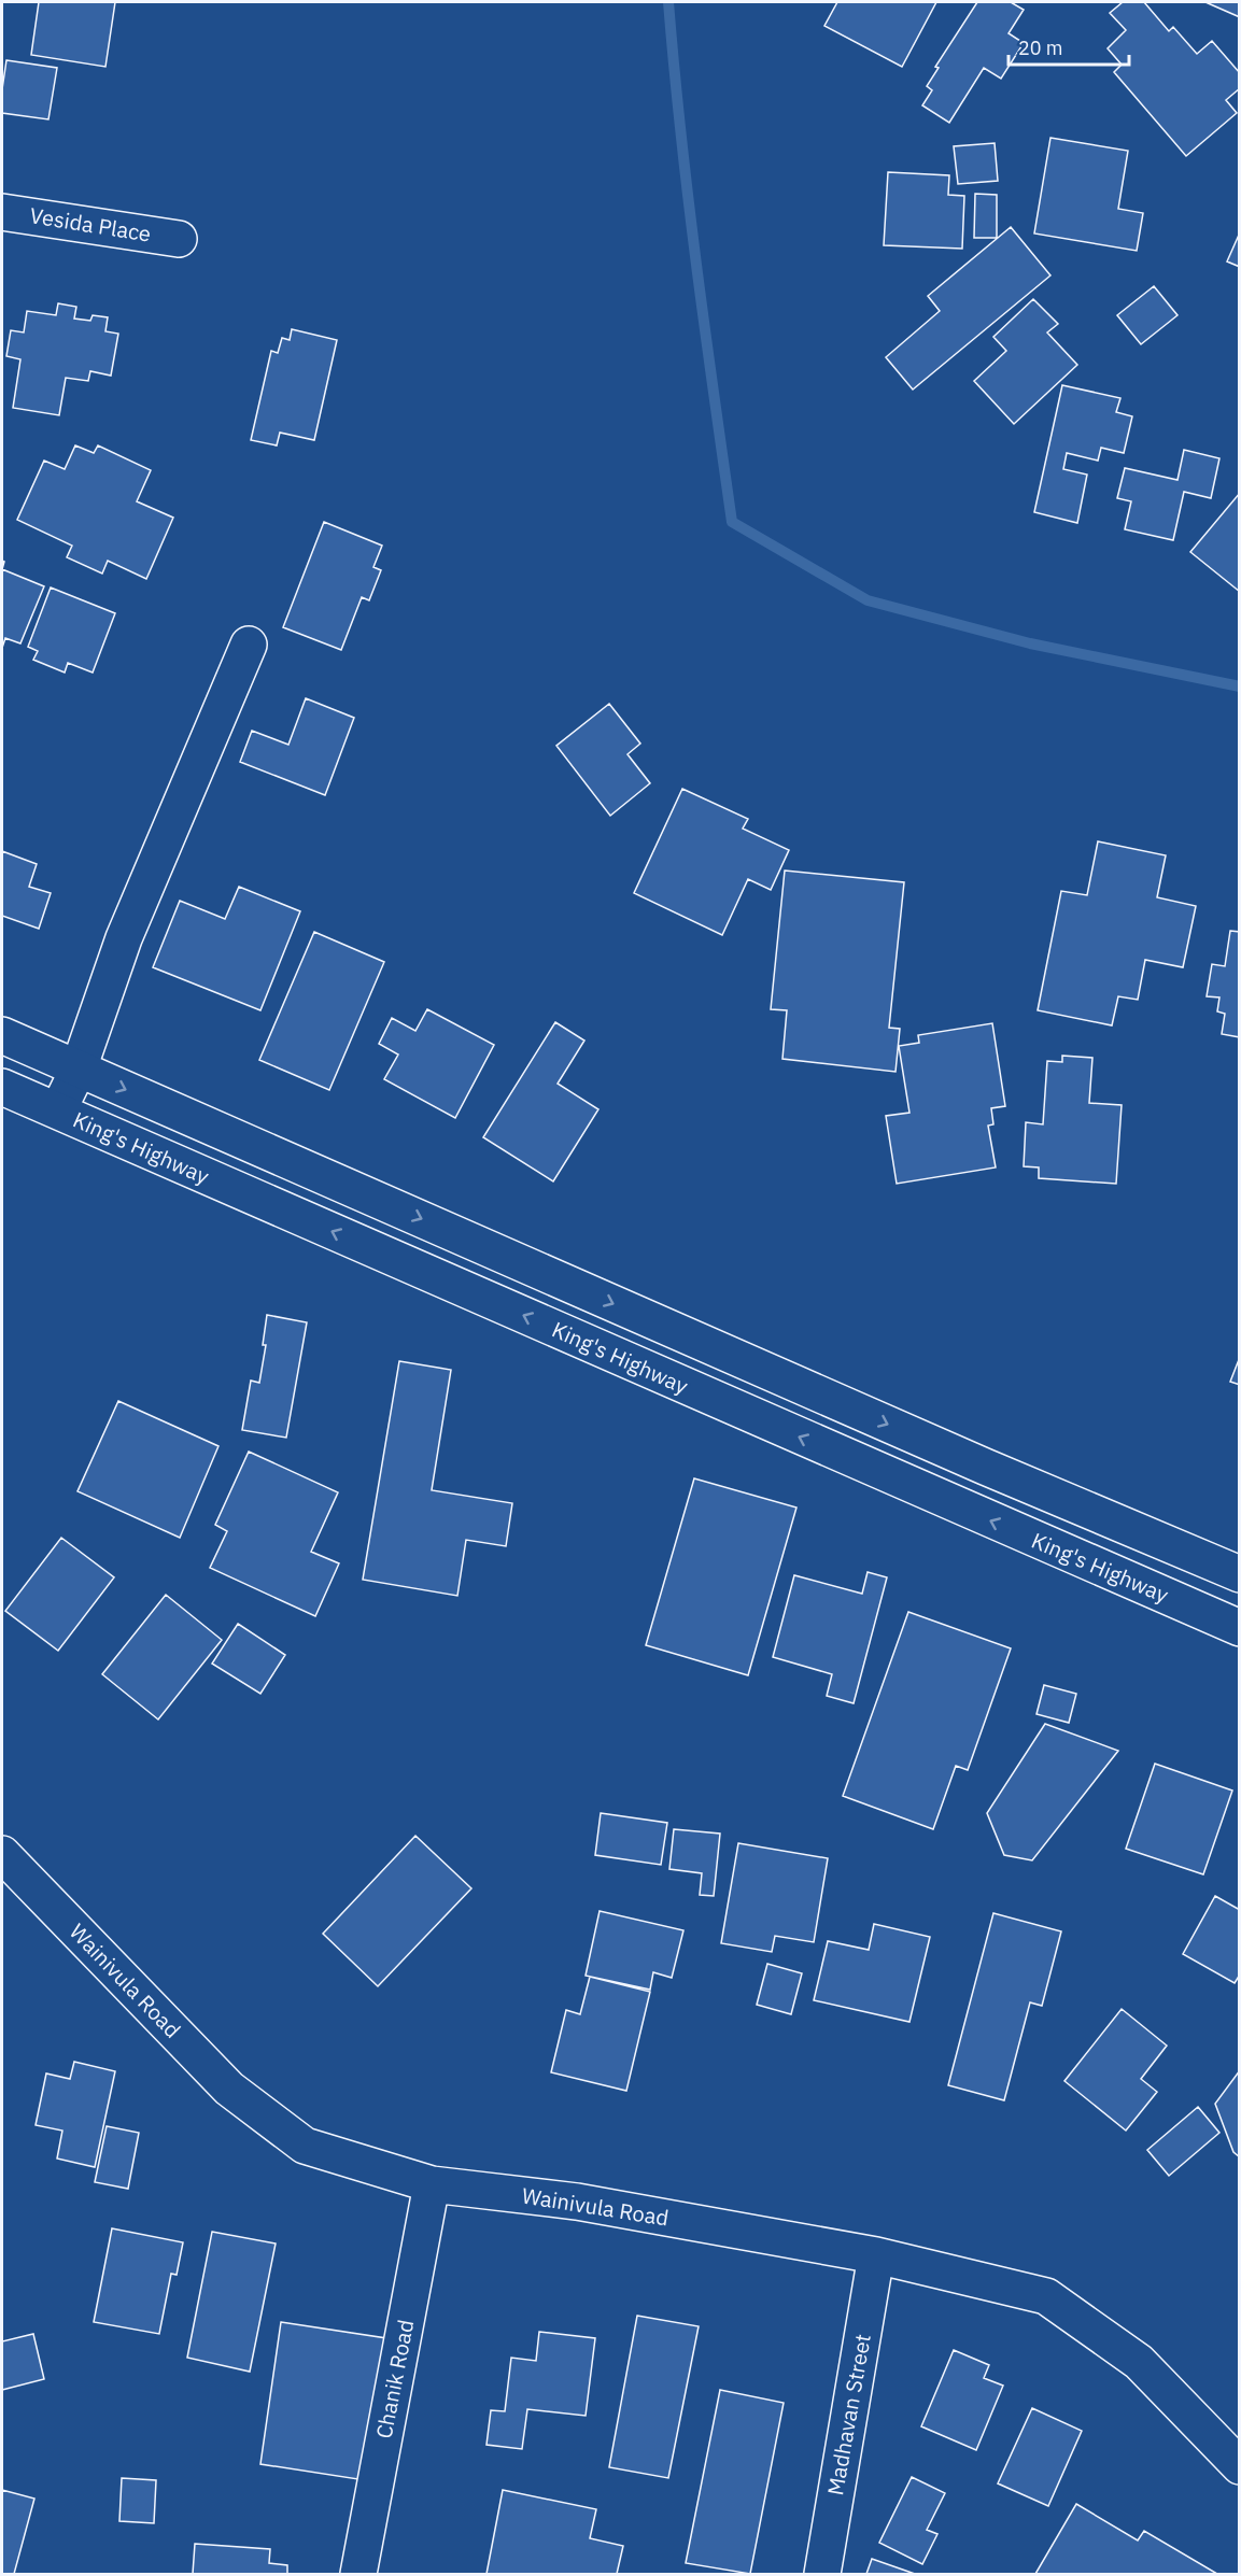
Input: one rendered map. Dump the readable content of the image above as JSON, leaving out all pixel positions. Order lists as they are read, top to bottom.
{
  "streets": {
    "main road": [
      "Vesida Place",
      "King's Highway",
      "Wainivula Road",
      "Chanik Road",
      "Madhavan Street"
    ]
  },
  "crossings": [
    ["Wainivula Road", "Chanik Road"],
    ["Wainivula Road", "Madhavan Street"]
  ],
  "scale_bar": "20 m"
}
